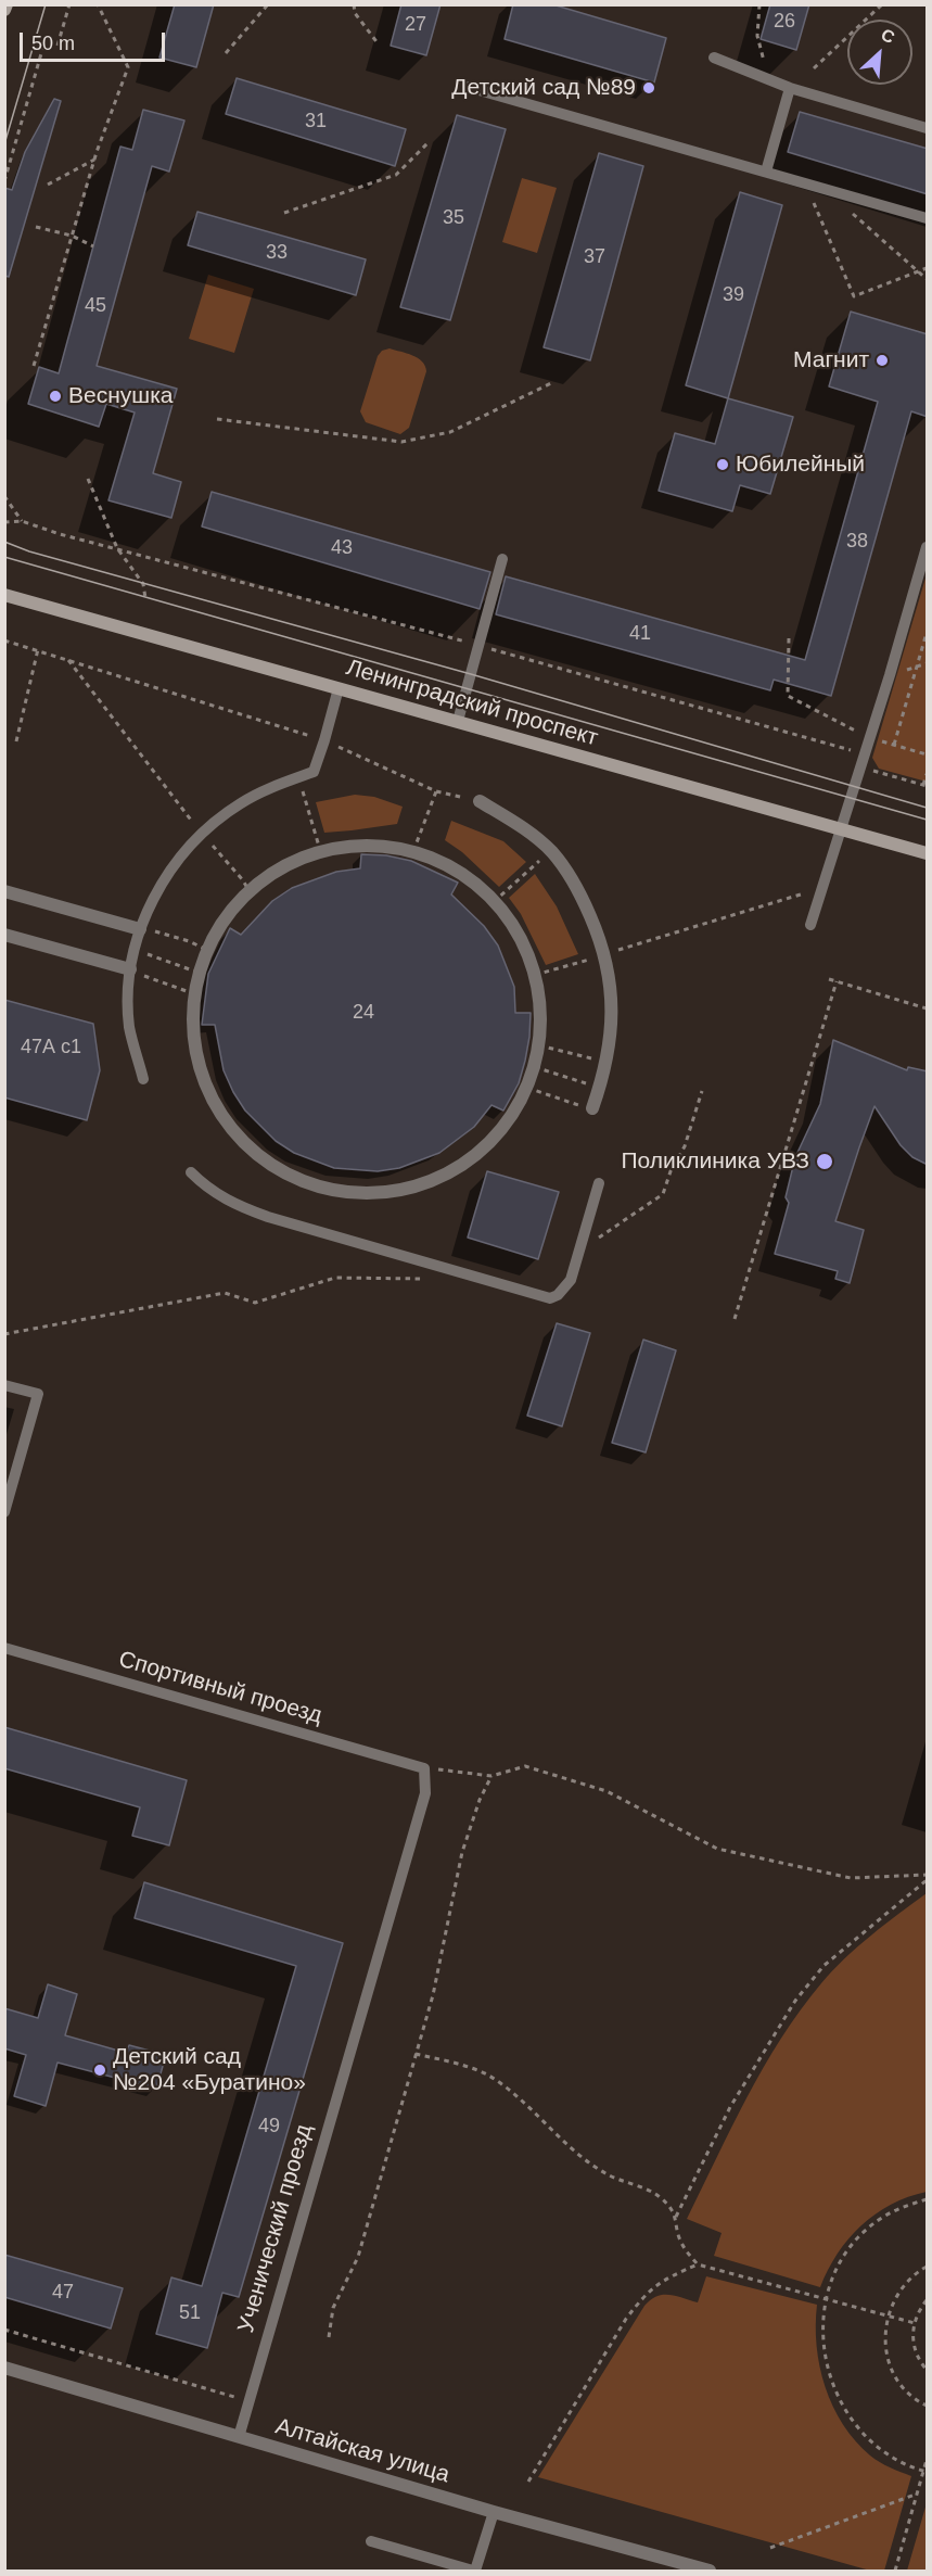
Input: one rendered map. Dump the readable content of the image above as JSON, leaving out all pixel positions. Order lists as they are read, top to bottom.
{
  "streets": {
    "main road": ["Ленинградский проспект"],
    "street": ["Алтайская улица"],
    "lane": ["Спортивный проезд", "Ученический проезд"]
  },
  "crossings": [
    ["Спортивный проезд", "Ученический проезд"],
    ["Ученический проезд", "Алтайская улица"]
  ],
  "places": [
    "Детский сад №89",
    "Магнит",
    "Веснушка",
    "Юбилейный",
    "Поликлиника УВЗ",
    "Детский сад №204 «Буратино»"
  ],
  "house_numbers": [
    "26",
    "27",
    "31",
    "35",
    "33",
    "37",
    "39",
    "45",
    "38",
    "43",
    "41",
    "24",
    "47А с1",
    "49",
    "47",
    "51"
  ],
  "scale_bar": "50 m",
  "north": "top right"
}
